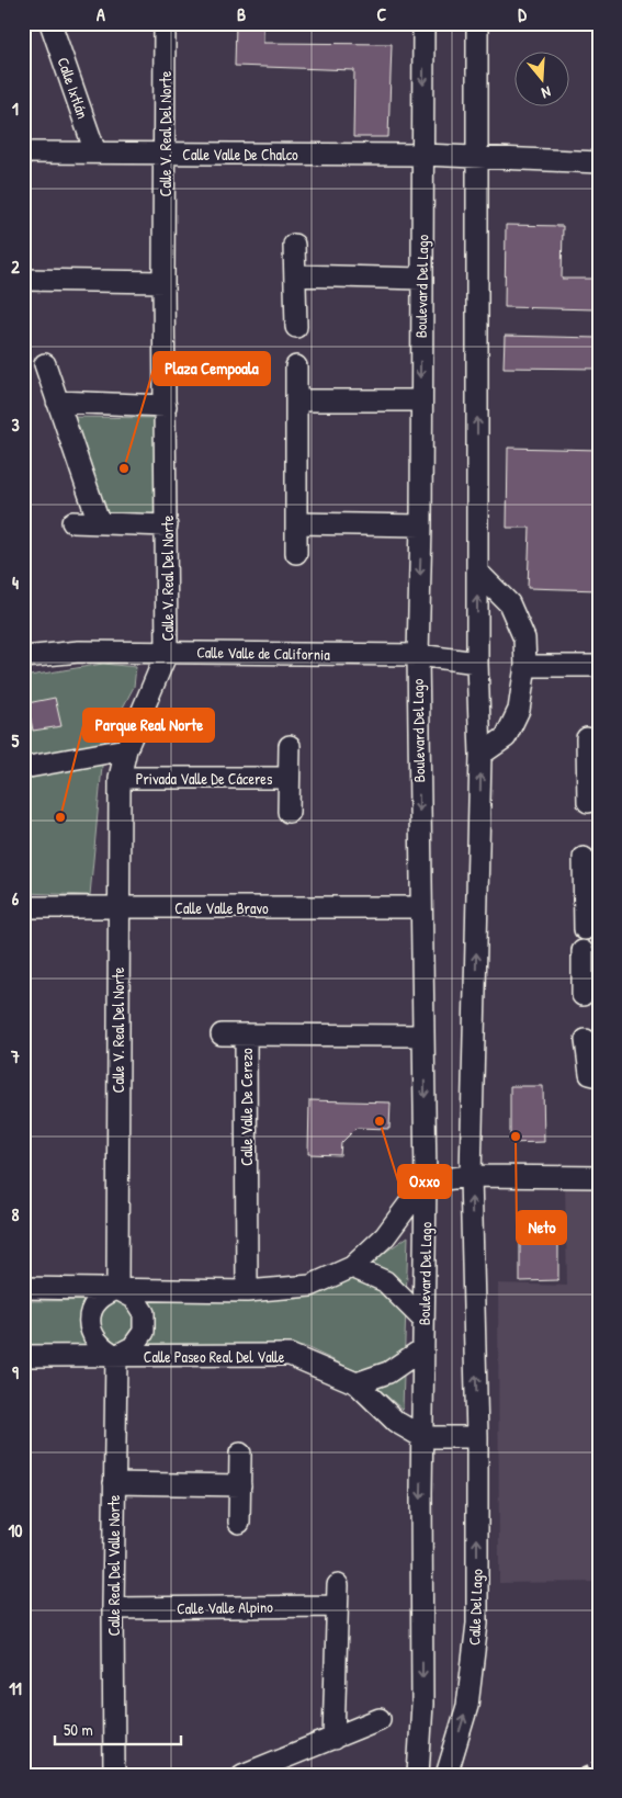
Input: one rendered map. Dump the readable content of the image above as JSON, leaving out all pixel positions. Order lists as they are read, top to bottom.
{
  "streets": {
    "street": [
      "Calle Ixtlán",
      "Calle V. Real Del Norte",
      "Calle Valle De Chalco",
      "Boulevard Del Lago",
      "Calle Valle de California",
      "Privada Valle De Cáceres",
      "Calle Valle Bravo",
      "Calle Valle De Cerezo",
      "Calle Paseo Real Del Valle",
      "Calle Real Del Valle Norte",
      "Calle Valle Alpino",
      "Calle Del Lago"
    ]
  },
  "crossings": [
    ["Calle Ixtlán", "Calle Valle De Chalco"],
    ["Calle V. Real Del Norte", "Calle Valle De Chalco"],
    ["Calle V. Real Del Norte", "Calle Valle de California"],
    ["Calle V. Real Del Norte", "Privada Valle De Cáceres"],
    ["Calle V. Real Del Norte", "Calle Valle Bravo"],
    ["Calle V. Real Del Norte", "Calle Paseo Real Del Valle"],
    ["Calle V. Real Del Norte", "Calle Real Del Valle Norte"],
    ["Calle Valle De Chalco", "Boulevard Del Lago"],
    ["Boulevard Del Lago", "Calle Valle de California"],
    ["Boulevard Del Lago", "Calle Valle Bravo"],
    ["Boulevard Del Lago", "Calle Valle De Cerezo"],
    ["Boulevard Del Lago", "Calle Paseo Real Del Valle"],
    ["Calle Paseo Real Del Valle", "Calle Real Del Valle Norte"],
    ["Calle Real Del Valle Norte", "Calle Valle Alpino"]
  ],
  "places": [
    "Plaza Cempoala",
    "Parque Real Norte",
    "Oxxo",
    "Neto"
  ],
  "scale_bar": "50 m",
  "north": "bottom",
  "grid": {
    "columns": [
      "A",
      "B",
      "C",
      "D"
    ],
    "rows": [
      "1",
      "2",
      "3",
      "4",
      "5",
      "6",
      "7",
      "8",
      "9",
      "10",
      "11"
    ]
  }
}
